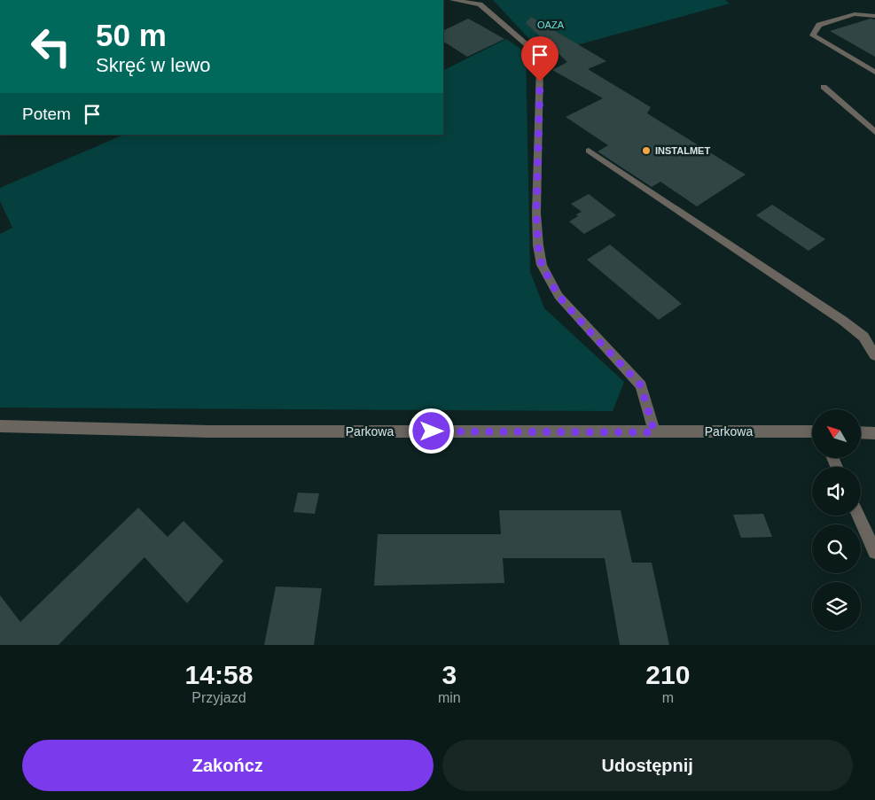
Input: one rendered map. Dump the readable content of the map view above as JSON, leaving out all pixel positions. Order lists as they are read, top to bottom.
{
  "streets": {
    "street": ["Parkowa"]
  },
  "parks": ["OAZA"],
  "places": ["INSTALMET"],
  "north": "top left",
  "page": {
    "turn": ["50 m", "Skręć w lewo"],
    "then": "Potem",
    "eta": [
      "14:58",
      "Przyjazd",
      "3",
      "min",
      "210",
      "m"
    ],
    "buttons": ["Zakończ", "Udostępnij"]
  }
}
